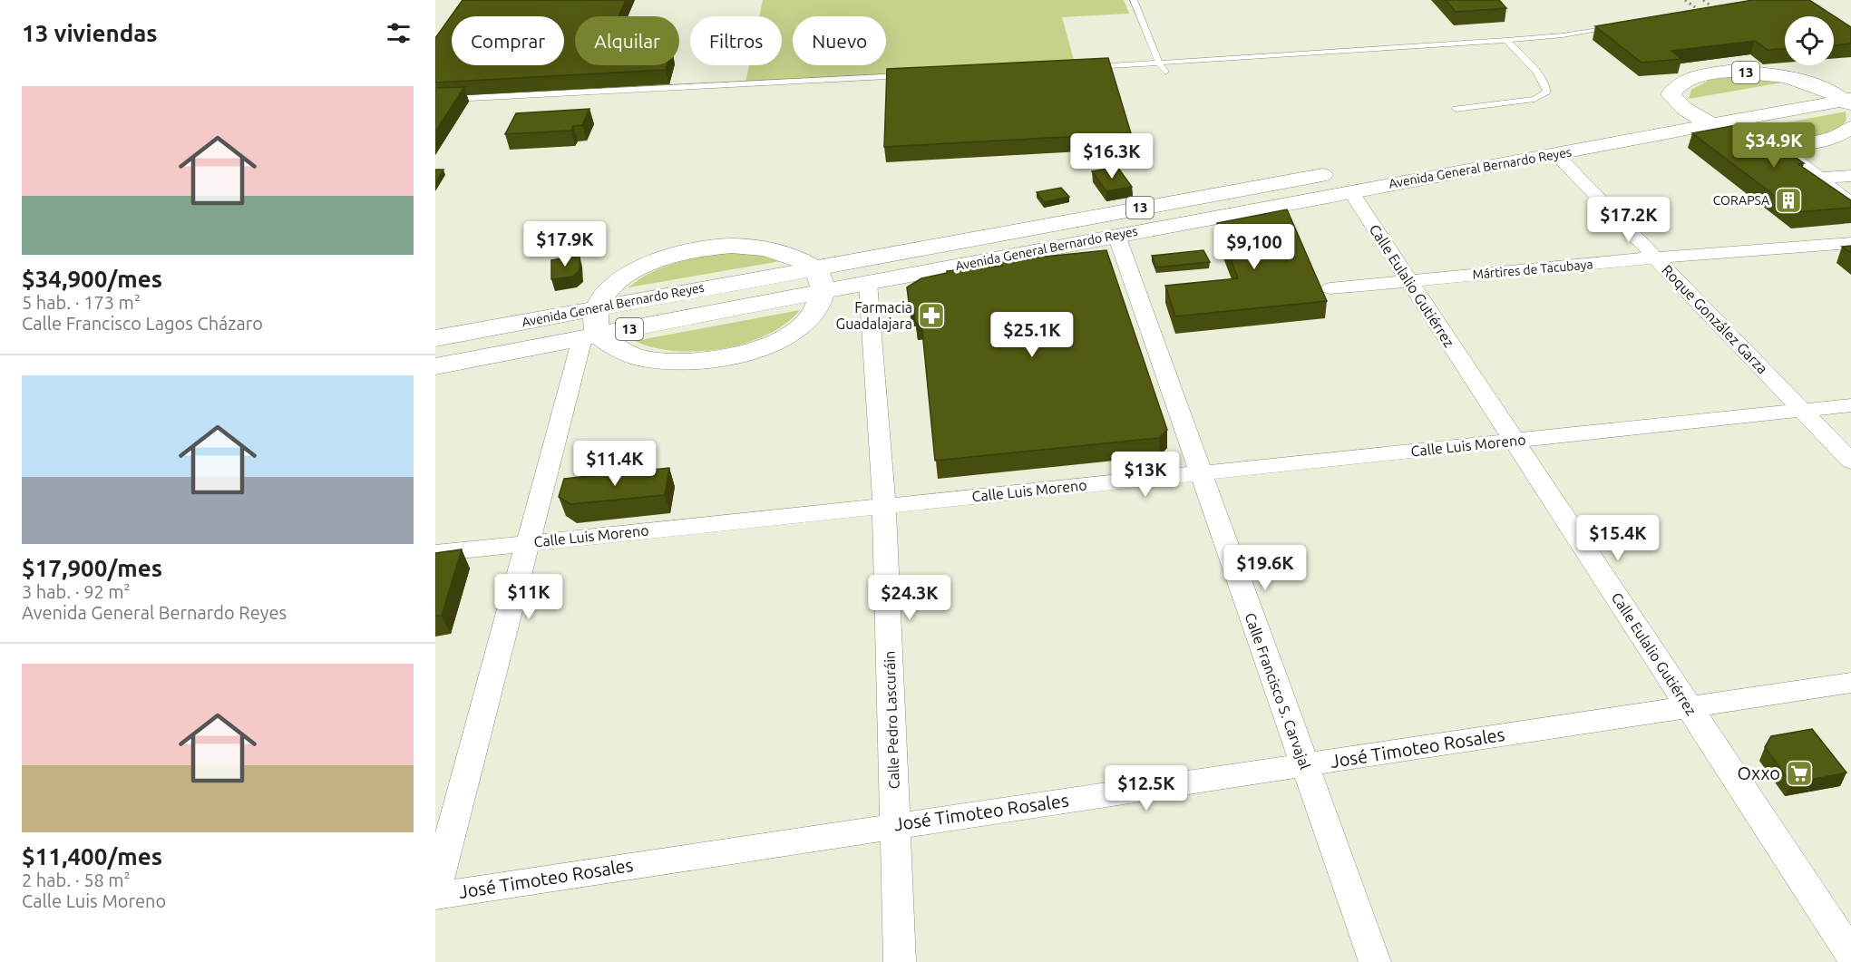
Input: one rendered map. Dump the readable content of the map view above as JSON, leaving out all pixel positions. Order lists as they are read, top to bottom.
{
  "streets": {
    "main road": ["13", "Avenida General Bernardo Reyes"],
    "street": [
      "Mártires de Tacubaya",
      "Calle Eulalio Gutiérrez",
      "Roque González Garza",
      "Calle Luis Moreno",
      "Calle Francisco S. Carvajal",
      "Calle Pedro Lascuráin",
      "José Timoteo Rosales"
    ]
  },
  "crossings": [
    ["13", "Avenida General Bernardo Reyes"],
    ["Avenida General Bernardo Reyes", "Calle Eulalio Gutiérrez"],
    ["Avenida General Bernardo Reyes", "Roque González Garza"],
    ["Avenida General Bernardo Reyes", "Calle Francisco S. Carvajal"],
    ["Avenida General Bernardo Reyes", "Calle Pedro Lascuráin"],
    ["Mártires de Tacubaya", "Calle Eulalio Gutiérrez"],
    ["Mártires de Tacubaya", "Roque González Garza"],
    ["Calle Eulalio Gutiérrez", "Calle Luis Moreno"],
    ["Calle Eulalio Gutiérrez", "José Timoteo Rosales"],
    ["Roque González Garza", "Calle Luis Moreno"],
    ["Calle Luis Moreno", "Calle Francisco S. Carvajal"],
    ["Calle Luis Moreno", "Calle Pedro Lascuráin"],
    ["Calle Francisco S. Carvajal", "José Timoteo Rosales"],
    ["Calle Pedro Lascuráin", "José Timoteo Rosales"]
  ],
  "places": {
    "building": ["CORAPSA"],
    "pharmacy": ["Farmacia Guadalajara"],
    "supermarket": ["Oxxo"]
  },
  "page": {
    "heading": "13 viviendas",
    "chip": [
      "Comprar",
      "Alquilar",
      "Filtros",
      "Nuevo"
    ],
    "list": [
      {
        "name": "$34,900/mes",
        "note": "5 hab. · 173 m² · Calle Francisco Lagos Cházaro"
      },
      {
        "name": "$17,900/mes",
        "note": "3 hab. · 92 m² · Avenida General Bernardo Reyes"
      },
      {
        "name": "$11,400/mes",
        "note": "2 hab. · 58 m² · Calle Luis Moreno"
      }
    ],
    "price": [
      "$34.9K",
      "$16.3K",
      "$17.2K",
      "$17.9K",
      "$9,100",
      "$25.1K",
      "$11.4K",
      "$13K",
      "$15.4K",
      "$19.6K",
      "$11K",
      "$24.3K",
      "$12.5K"
    ]
  }
}
